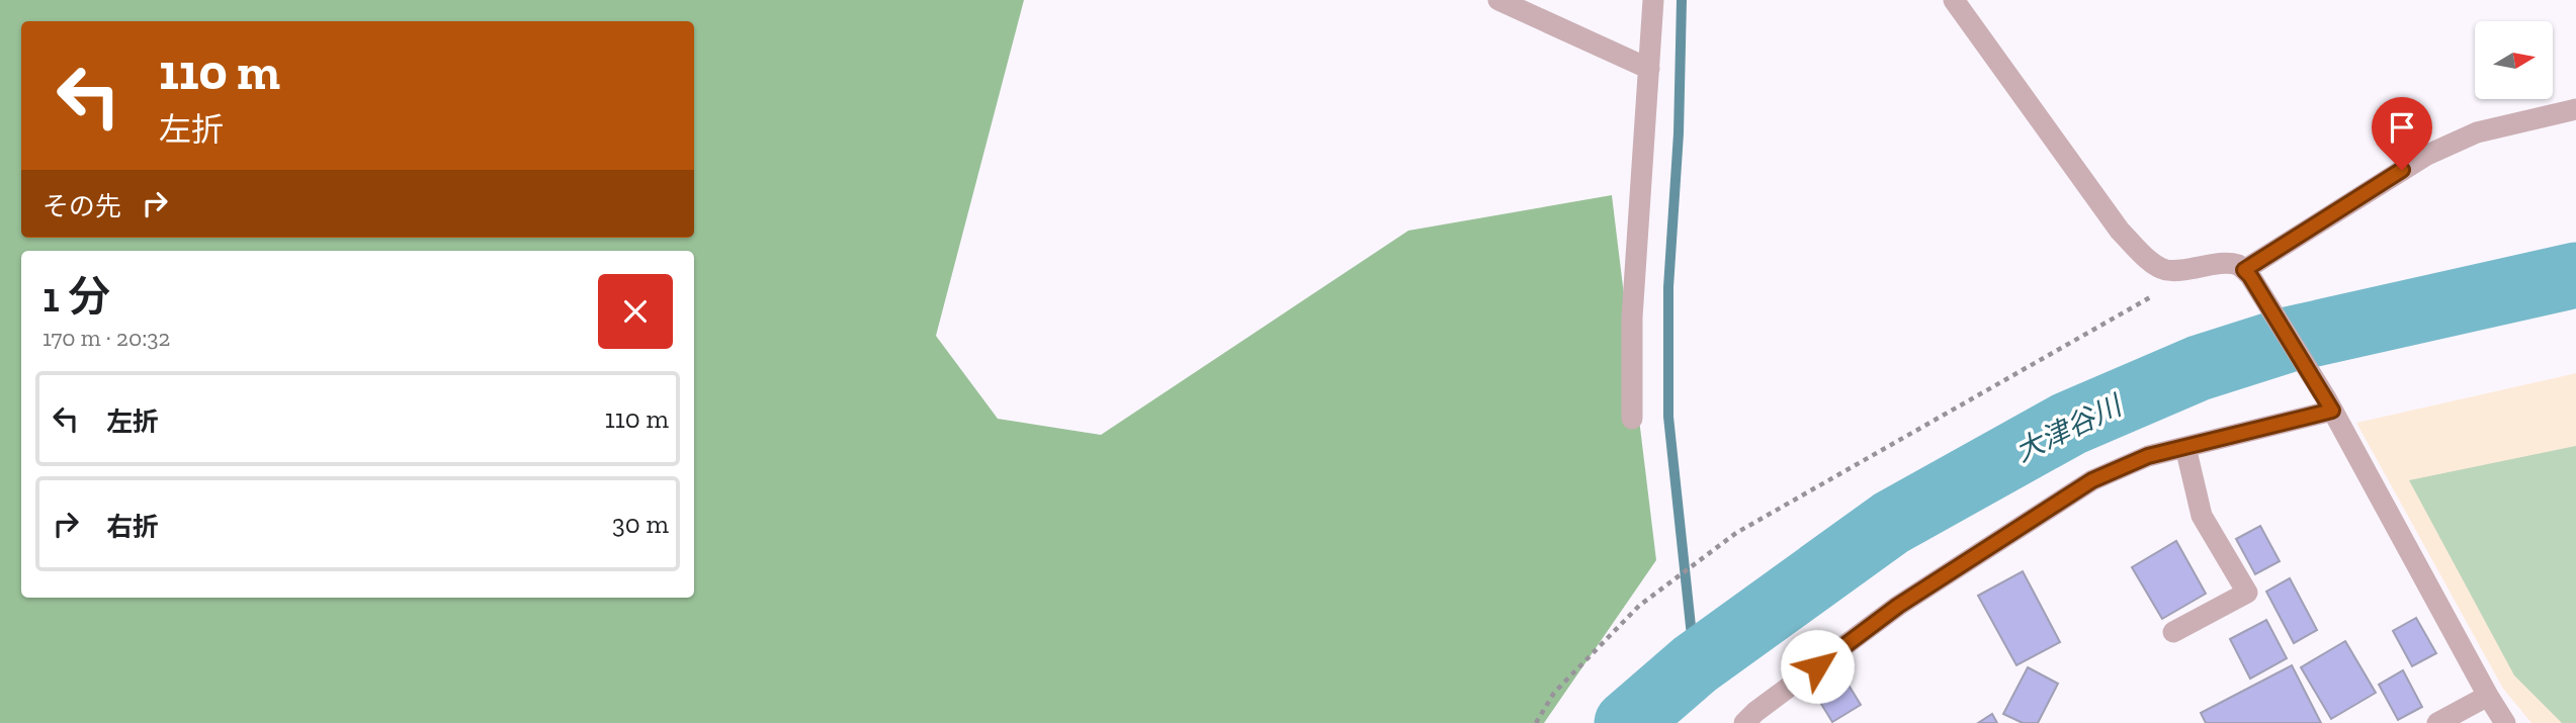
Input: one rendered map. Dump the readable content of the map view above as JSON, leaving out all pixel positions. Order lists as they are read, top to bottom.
{
  "water": ["大津谷川"],
  "north": "right",
  "page": {
    "turn": ["110 m", "左折"],
    "then": "その先",
    "heading": ["1 分", "170 m · 20:32"],
    "list": [
      {
        "name": "左折",
        "value": "110 m"
      },
      {
        "name": "右折",
        "value": "30 m"
      }
    ]
  }
}
